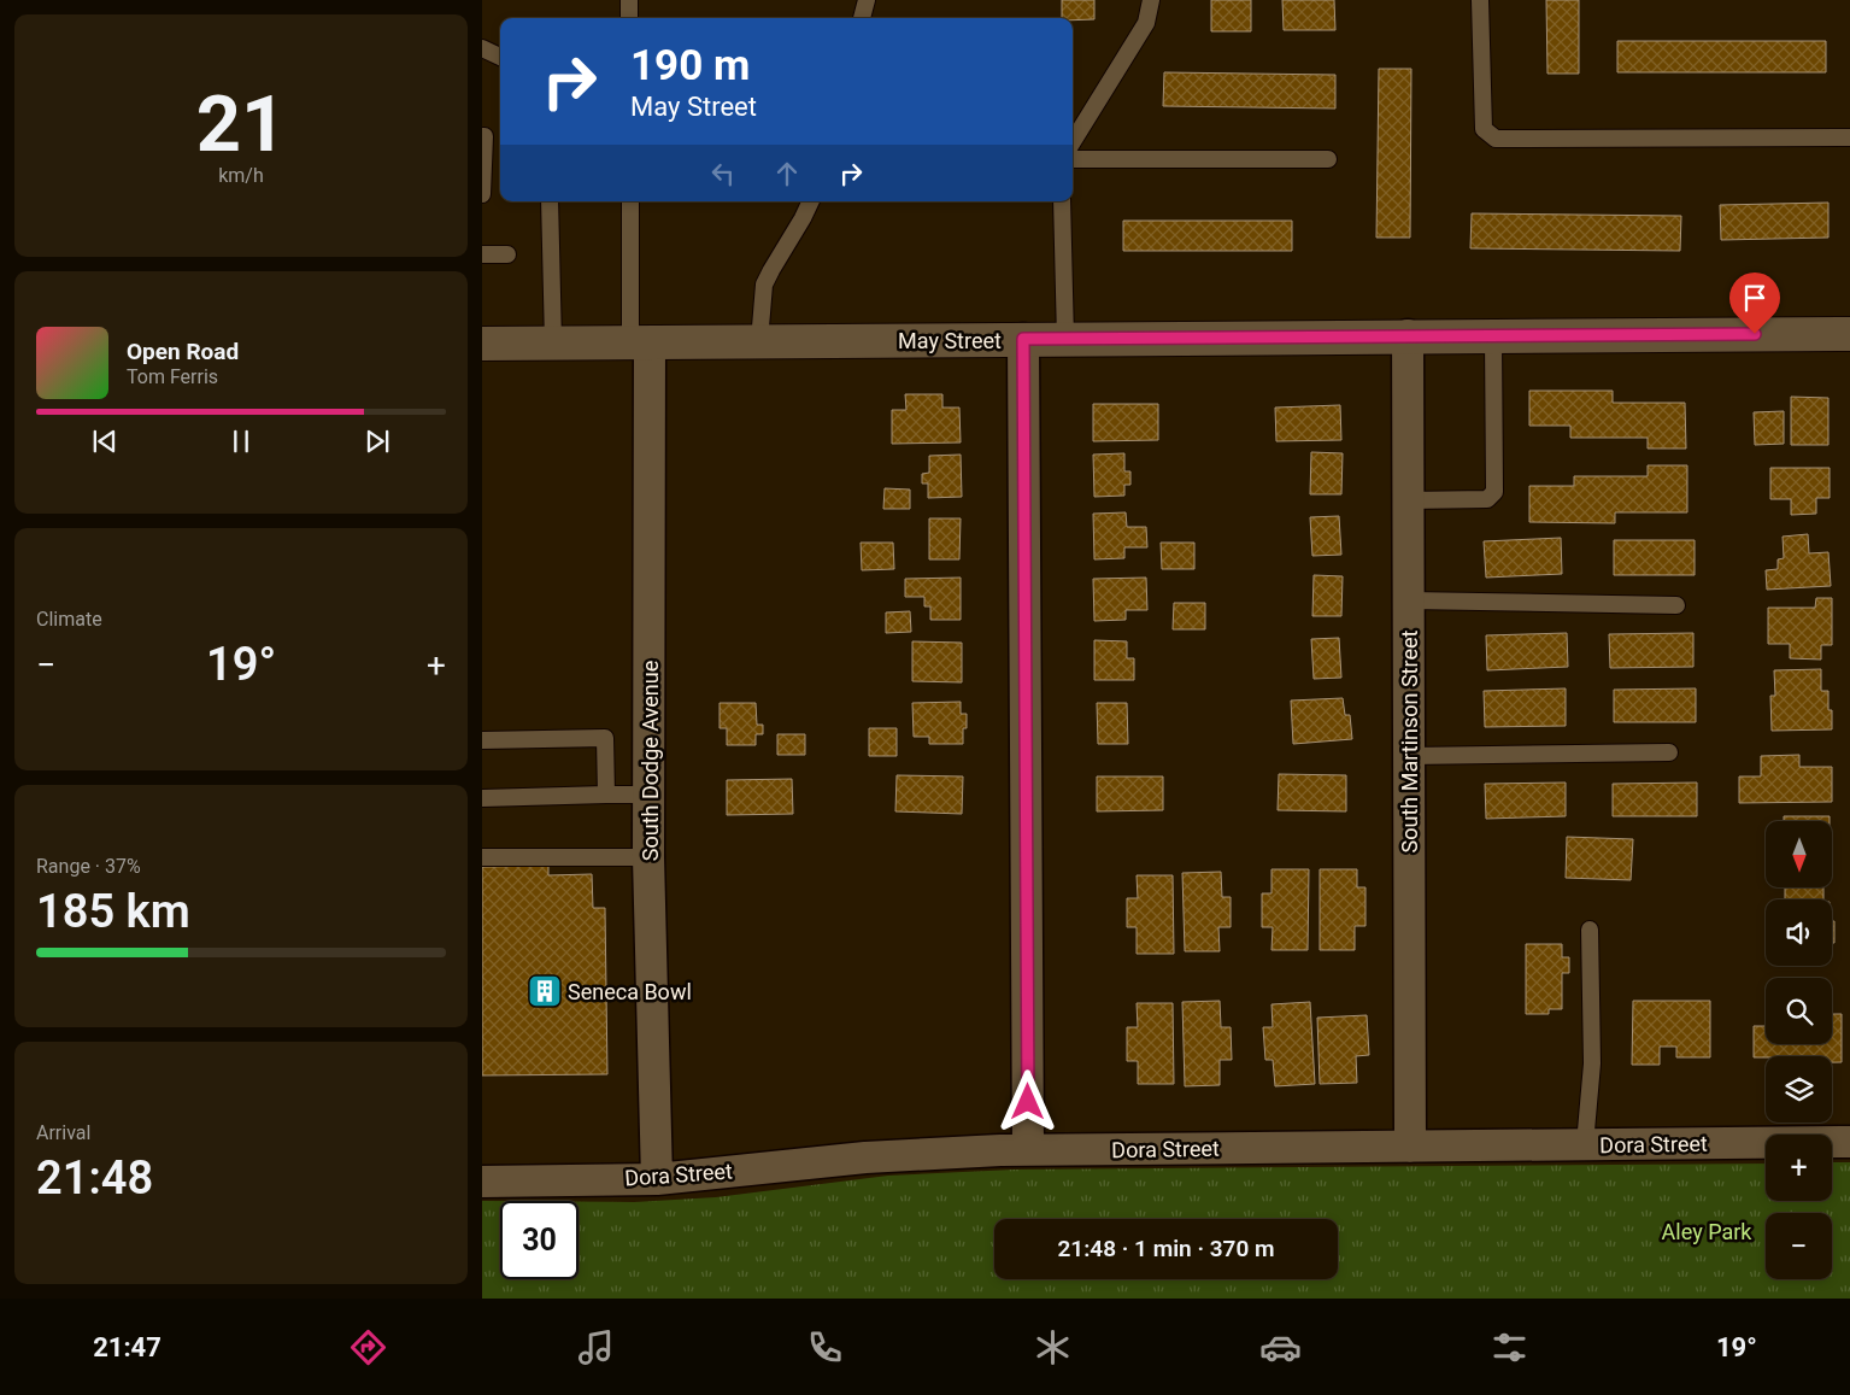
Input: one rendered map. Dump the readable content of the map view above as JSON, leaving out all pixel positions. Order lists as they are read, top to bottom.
{
  "streets": {
    "street": [
      "May Street",
      "South Martinson Street",
      "South Dodge Avenue",
      "Dora Street"
    ]
  },
  "crossings": [
    ["May Street", "South Martinson Street"],
    ["May Street", "South Dodge Avenue"],
    ["South Martinson Street", "Dora Street"],
    ["South Dodge Avenue", "Dora Street"]
  ],
  "parks": ["Aley Park"],
  "places": {
    "building": ["Seneca Bowl"]
  },
  "north": "bottom",
  "page": {
    "tile": [
      ["21", "km/h"],
      "Climate",
      ["Range · 37%", "185 km"],
      ["Arrival", "21:48"]
    ],
    "turn": ["190 m", "May Street"],
    "song": ["Open Road", "Tom Ferris"],
    "heat": ["−", "19°", "+"],
    "map_buttons": ["+", "−"],
    "limit": "30",
    "trip": "21:48 · 1 min · 370 m",
    "tabs": ["21:47", "19°"]
  }
}
